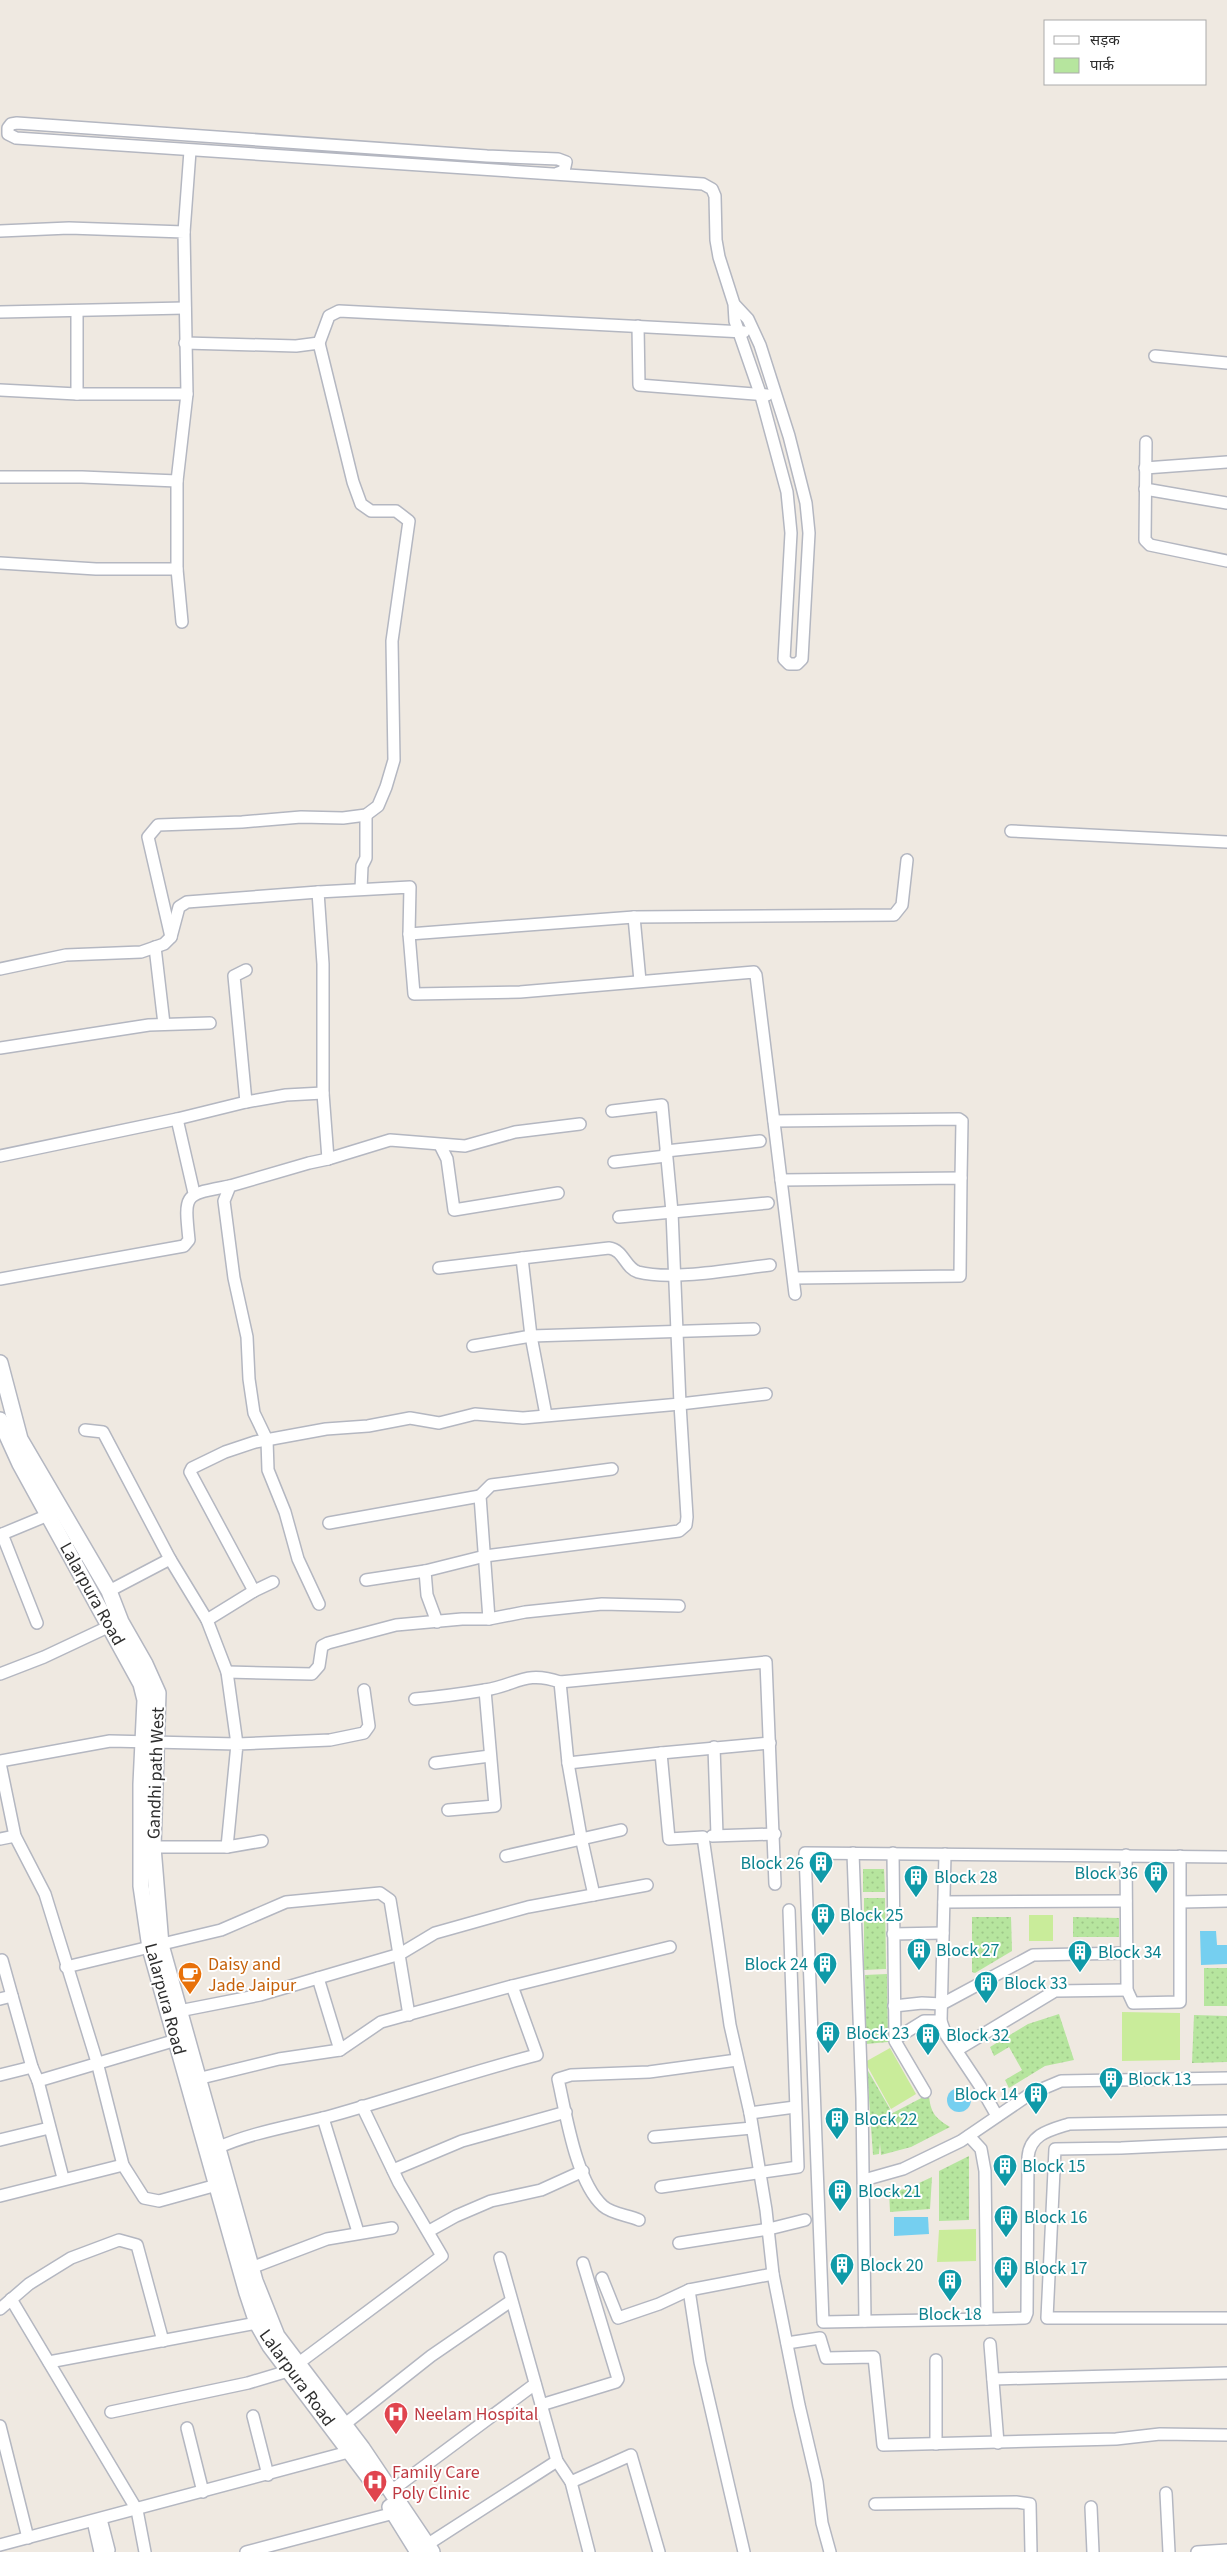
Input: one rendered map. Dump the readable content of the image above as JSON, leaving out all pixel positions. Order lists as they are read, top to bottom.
{
  "streets": {
    "street": ["Lalarpura Road", "Gandhi path West"]
  },
  "crossings": [
    ["Lalarpura Road", "Gandhi path West"]
  ],
  "places": {
    "building": [
      "Block 26",
      "Block 36",
      "Block 28",
      "Block 25",
      "Block 27",
      "Block 34",
      "Block 24",
      "Block 33",
      "Block 23",
      "Block 32",
      "Block 13",
      "Block 14",
      "Block 22",
      "Block 15",
      "Block 21",
      "Block 16",
      "Block 20",
      "Block 17",
      "Block 18"
    ],
    "cafe": ["Daisy and Jade Jaipur"],
    "hospital": ["Neelam Hospital", "Family Care Poly Clinic"]
  },
  "legend": ["सड़क", "पार्क"]
}
